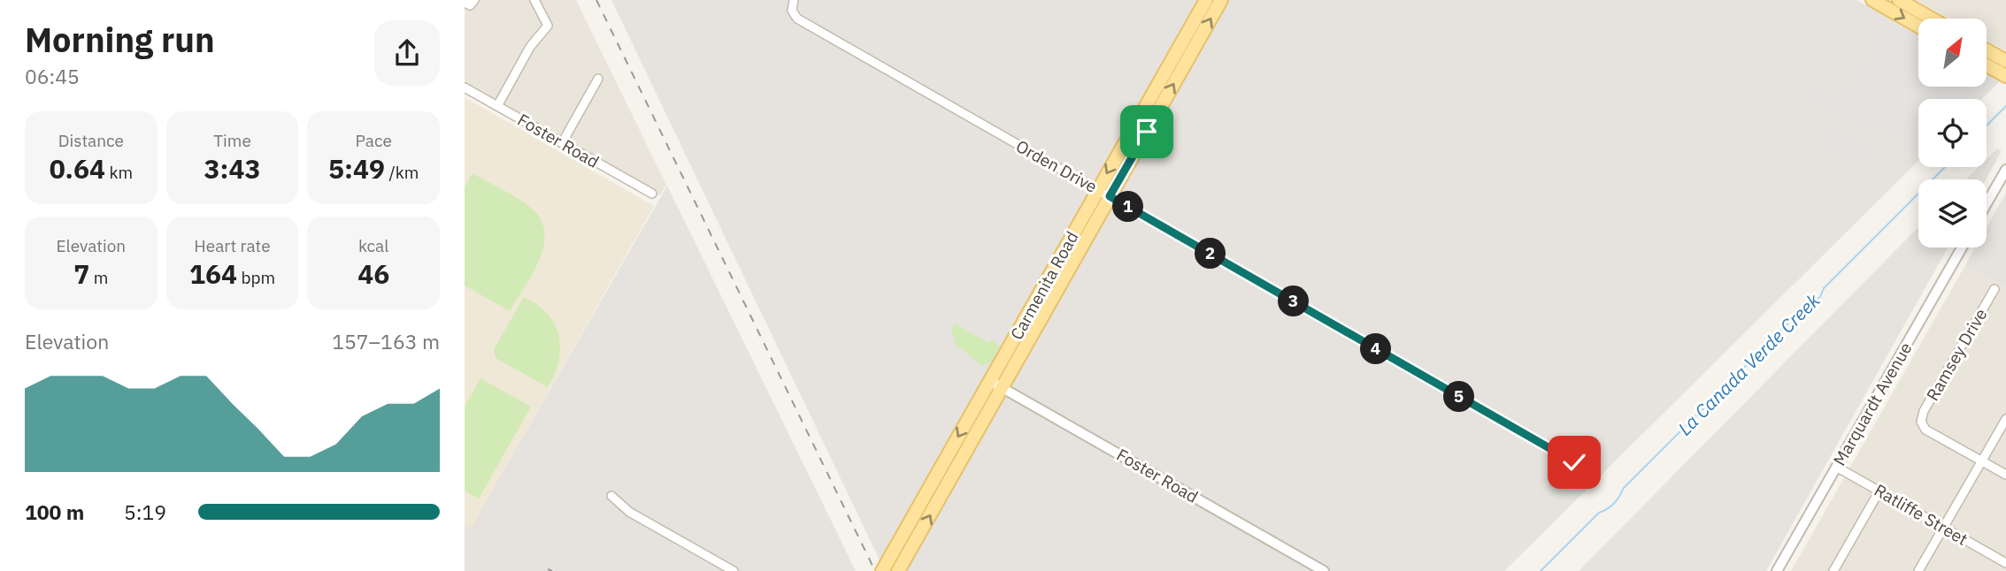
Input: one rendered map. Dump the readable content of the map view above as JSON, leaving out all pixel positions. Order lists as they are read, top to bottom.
{
  "streets": {
    "main road": ["Carmenita Road"],
    "street": [
      "Foster Road",
      "Orden Drive",
      "Ramsey Drive",
      "Marquardt Avenue",
      "Ratliffe Street"
    ]
  },
  "crossings": [
    ["Foster Road", "Carmenita Road"],
    ["Orden Drive", "Carmenita Road"],
    ["Marquardt Avenue", "Ratliffe Street"]
  ],
  "water": ["La Canada Verde Creek"],
  "north": "top right",
  "page": {
    "heading": ["Morning run", "06:45"],
    "stats": [
      ["Distance", "0.64 km"],
      ["Time", "3:43"],
      ["Pace", "5:49 /km"],
      ["Elevation", "7 m"],
      ["Heart rate", "164 bpm"],
      ["kcal", "46"]
    ],
    "pins": [
      "1",
      "2",
      "3",
      "4",
      "5"
    ],
    "chart": ["Elevation", "157–163 m"],
    "list": [
      {
        "name": "100 m",
        "note": "5:19"
      }
    ]
  }
}
